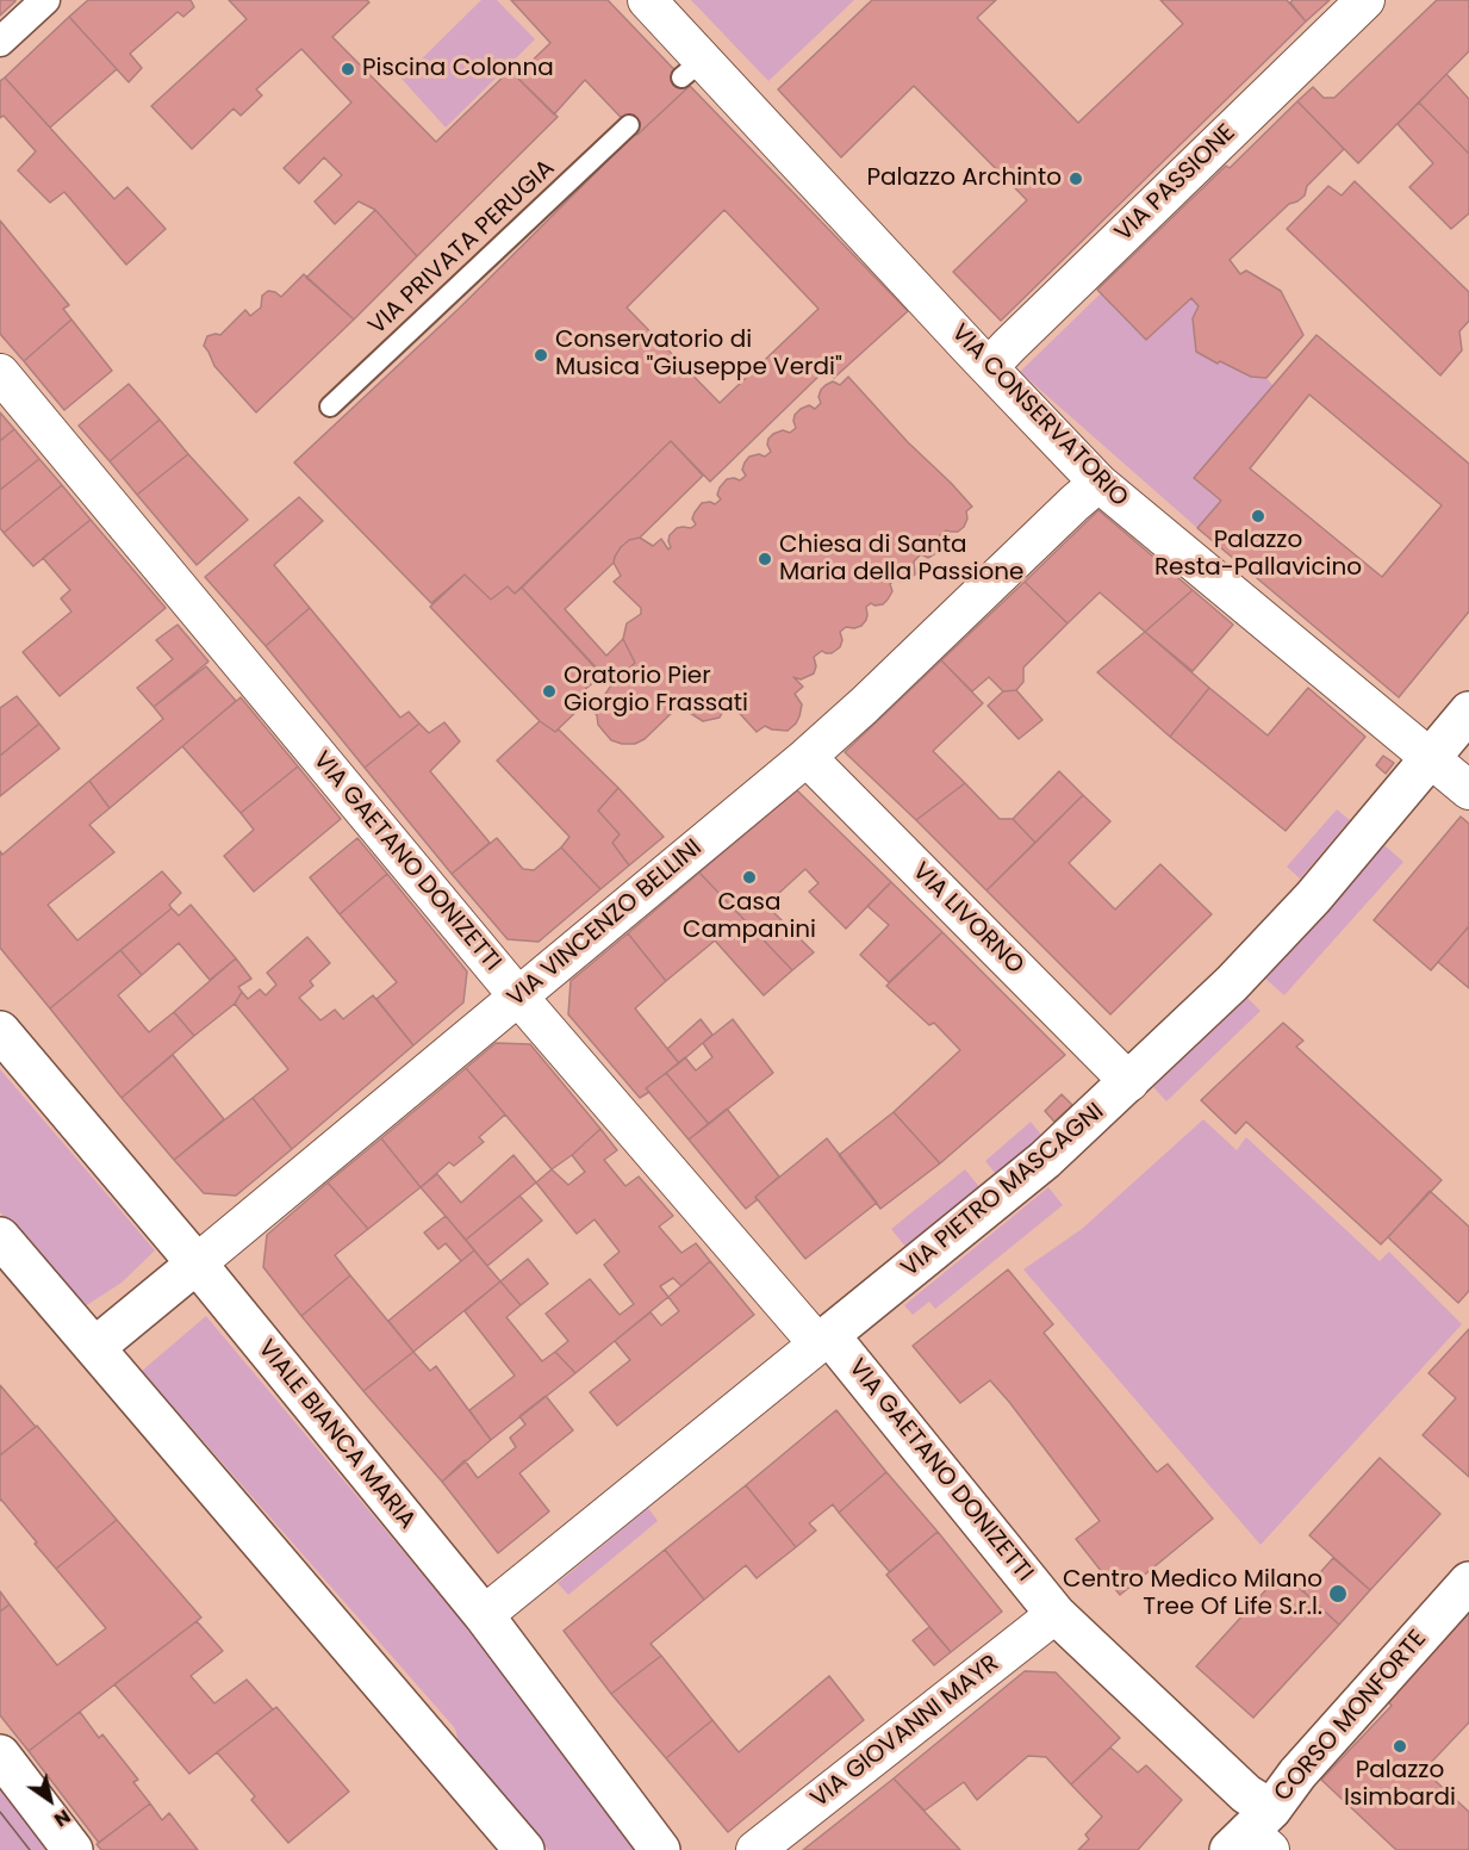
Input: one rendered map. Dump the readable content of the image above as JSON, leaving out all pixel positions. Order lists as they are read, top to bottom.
{
  "streets": {
    "main road": [
      "VIA GAETANO DONIZETTI",
      "VIA VINCENZO BELLINI",
      "VIA PIETRO MASCAGNI",
      "VIALE BIANCA MARIA",
      "CORSO MONFORTE"
    ],
    "street": [
      "VIA PASSIONE",
      "VIA CONSERVATORIO",
      "VIA LIVORNO",
      "VIA GIOVANNI MAYR"
    ],
    "lane": ["VIA PRIVATA PERUGIA"]
  },
  "crossings": [
    ["VIA PASSIONE", "VIA CONSERVATORIO"],
    ["VIA CONSERVATORIO", "VIA VINCENZO BELLINI"],
    ["VIA CONSERVATORIO", "VIA PIETRO MASCAGNI"],
    ["VIA GAETANO DONIZETTI", "VIA VINCENZO BELLINI"],
    ["VIA GAETANO DONIZETTI", "VIA PIETRO MASCAGNI"],
    ["VIA GAETANO DONIZETTI", "CORSO MONFORTE"],
    ["VIA GAETANO DONIZETTI", "VIA GIOVANNI MAYR"],
    ["VIA LIVORNO", "VIA VINCENZO BELLINI"],
    ["VIA LIVORNO", "VIA PIETRO MASCAGNI"],
    ["VIA VINCENZO BELLINI", "VIALE BIANCA MARIA"],
    ["VIA PIETRO MASCAGNI", "VIALE BIANCA MARIA"]
  ],
  "places": [
    "Piscina Colonna",
    "Palazzo Archinto",
    "Conservatorio di Musica \"Giuseppe Verdi\"",
    "Palazzo Resta-Pallavicino",
    "Chiesa di Santa Maria della Passione",
    "Oratorio Pier Giorgio Frassati",
    "Casa Campanini",
    "Centro Medico Milano Tree Of Life S.r.l.",
    "Palazzo Isimbardi"
  ],
  "north": "bottom right"
}
